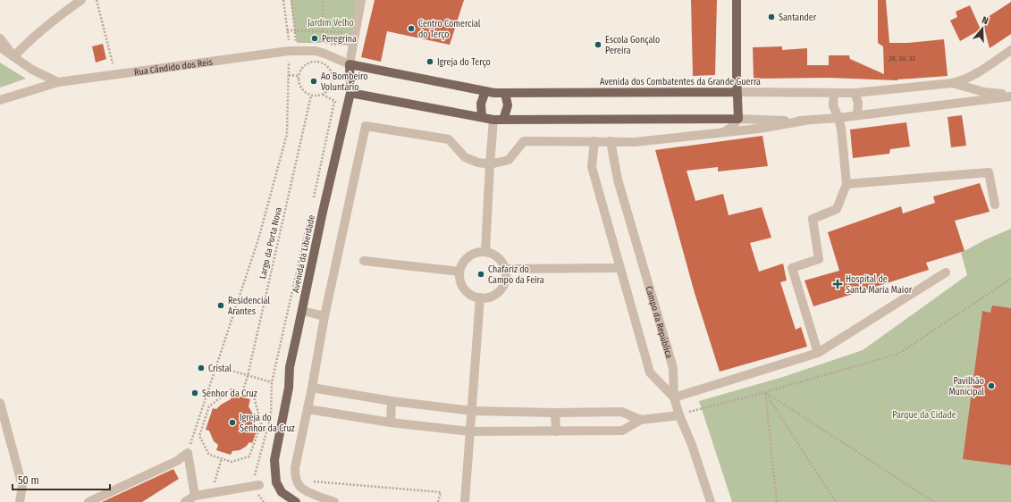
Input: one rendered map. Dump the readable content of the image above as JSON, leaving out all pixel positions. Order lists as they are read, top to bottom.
{
  "streets": {
    "main road": ["Avenida dos Combatentes da Grande Guerra", "Avenida da Liberdade"],
    "street": ["Rua Cândido dos Reis", "Campo da República"],
    "path": ["Largo da Porta Nova"]
  },
  "crossings": [
    ["Avenida dos Combatentes da Grande Guerra", "Avenida da Liberdade"]
  ],
  "parks": ["Jardim Velho", "Parque da Cidade"],
  "places": {
    "other": [
      "Santander",
      "Centro Comercial do Terço",
      "Peregrina",
      "Escola Gonçalo Pereira",
      "Igreja do Terço",
      "Ao Bombeiro Voluntário",
      "Chafariz do Campo da Feira",
      "Residencial Arantes",
      "Cristal",
      "Pavilhão Municipal",
      "Senhor da Cruz",
      "Igreja do Senhor da Cruz"
    ],
    "health": ["Hospital de Santa Maria Maior"]
  },
  "house_numbers": ["28, 30, 32"],
  "scale_bar": "50 m",
  "north": "top"
}
